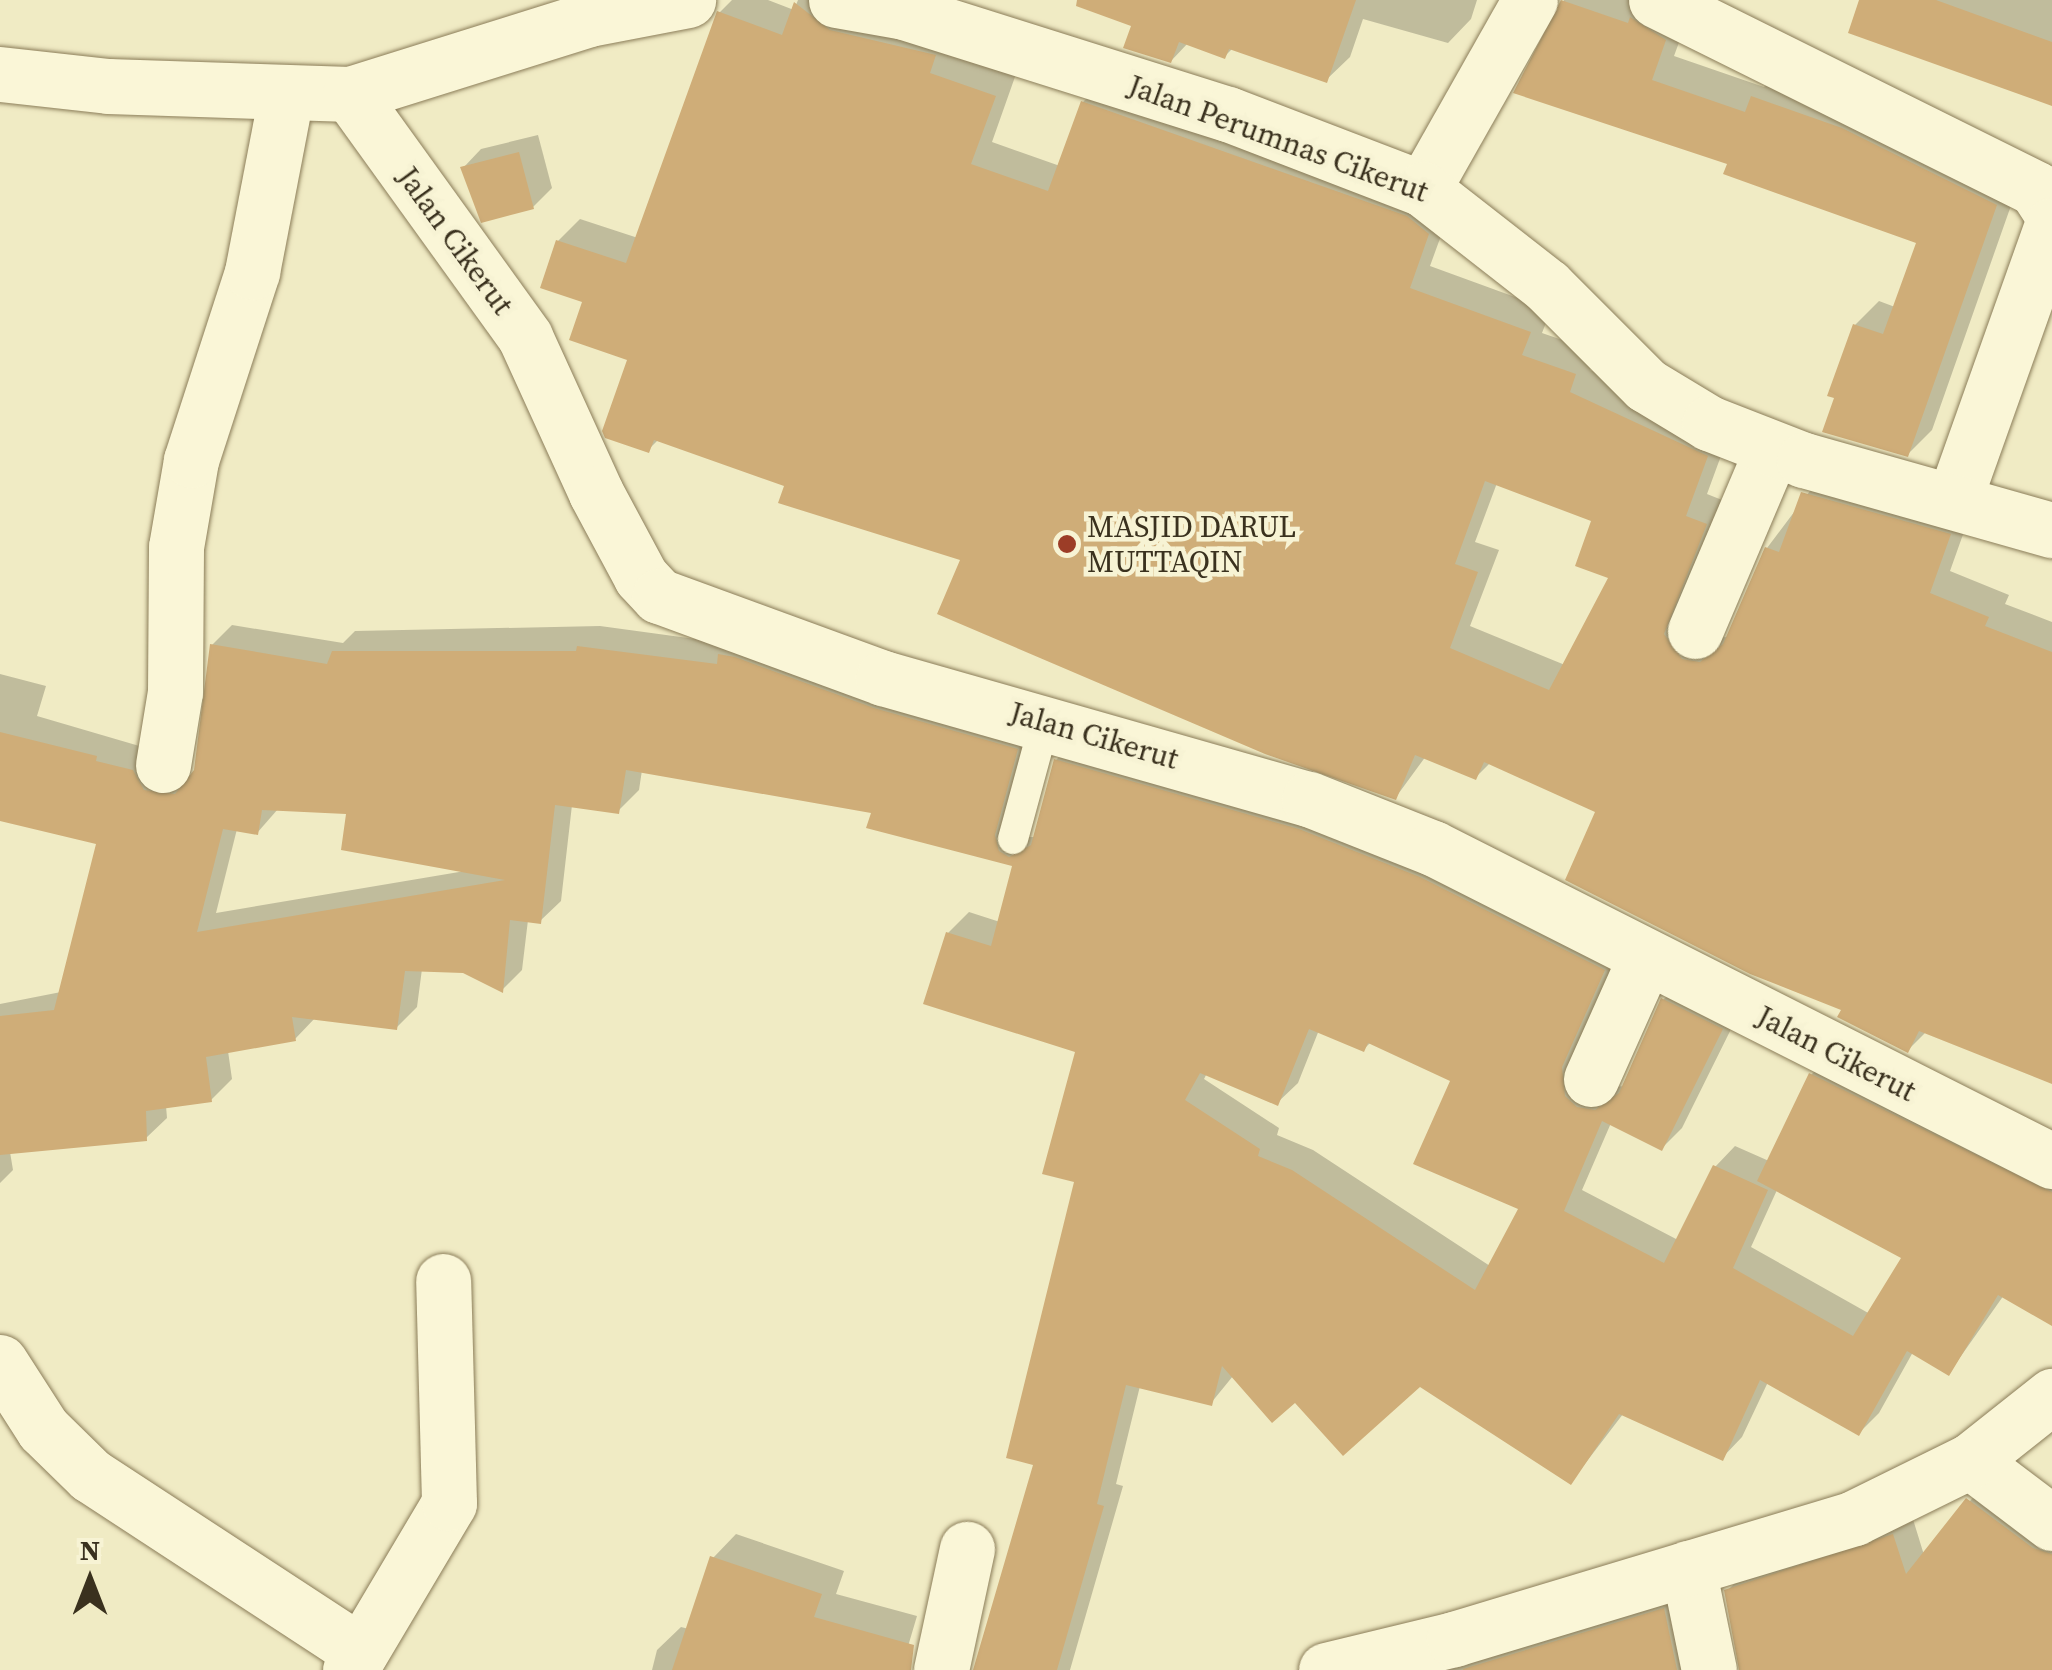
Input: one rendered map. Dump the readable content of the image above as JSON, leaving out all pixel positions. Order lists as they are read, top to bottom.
{
  "streets": {
    "street": ["Jalan Perumnas Cikerut", "Jalan Cikerut"]
  },
  "places": ["MASJID DARUL MUTTAQIN"],
  "north": "top"
}
